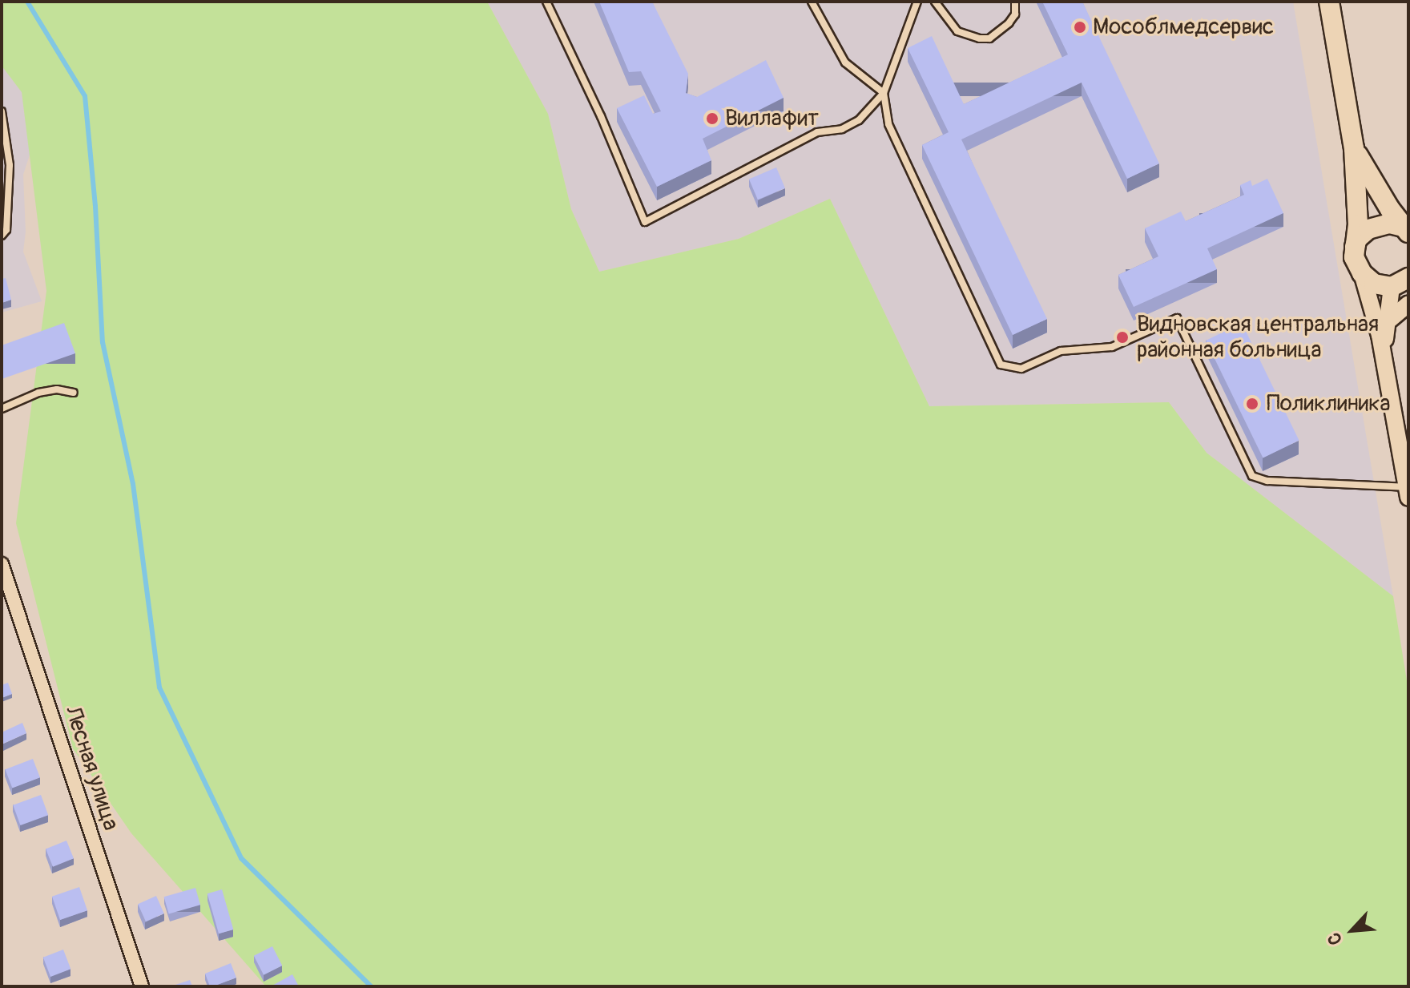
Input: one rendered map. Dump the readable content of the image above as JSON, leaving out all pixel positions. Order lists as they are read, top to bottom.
{
  "streets": {
    "street": ["Лесная улица"]
  },
  "places": [
    "Мособлмедсервис",
    "Виллафит",
    "Видновская центральная районная больница",
    "Поликлиника"
  ],
  "north": "bottom left"
}
